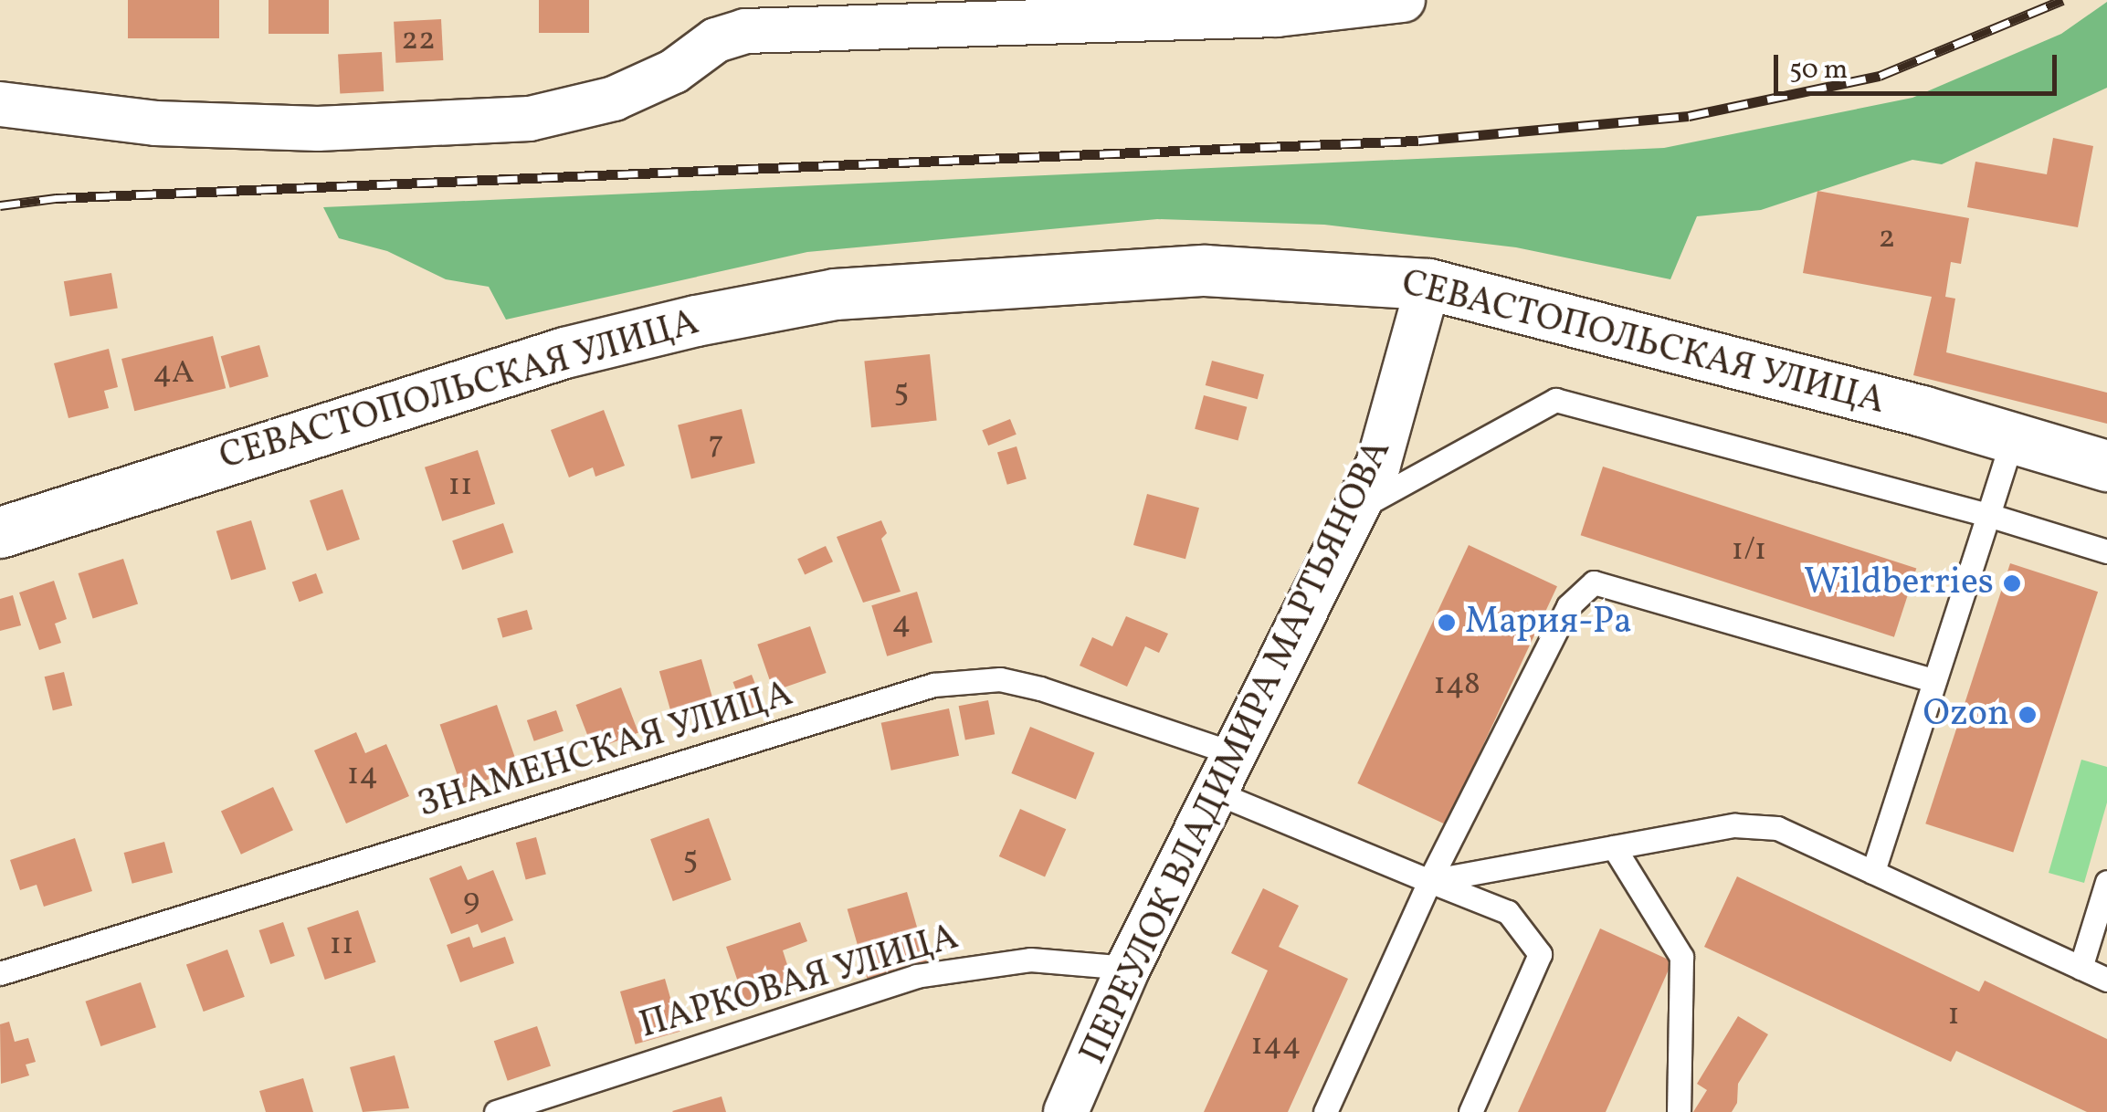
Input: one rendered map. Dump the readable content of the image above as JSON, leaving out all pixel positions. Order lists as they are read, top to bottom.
{
  "streets": {
    "street": ["СЕВАСТОПОЛЬСКАЯ УЛИЦА", "ПЕРЕУЛОК ВЛАДИМИРА МАРТЬЯНОВА"],
    "lane": ["ЗНАМЕНСКАЯ УЛИЦА", "ПАРКОВАЯ УЛИЦА"]
  },
  "crossings": [
    ["СЕВАСТОПОЛЬСКАЯ УЛИЦА", "ПЕРЕУЛОК ВЛАДИМИРА МАРТЬЯНОВА"],
    ["ЗНАМЕНСКАЯ УЛИЦА", "ПЕРЕУЛОК ВЛАДИМИРА МАРТЬЯНОВА"],
    ["ПЕРЕУЛОК ВЛАДИМИРА МАРТЬЯНОВА", "ПАРКОВАЯ УЛИЦА"]
  ],
  "places": ["Wildberries", "Мария-Ра", "Ozon"],
  "house_numbers": [
    "22",
    "2",
    "4А",
    "5",
    "7",
    "11",
    "1/1",
    "4",
    "148",
    "14",
    "5",
    "9",
    "11",
    "1",
    "144"
  ],
  "scale_bar": "50 m"
}
